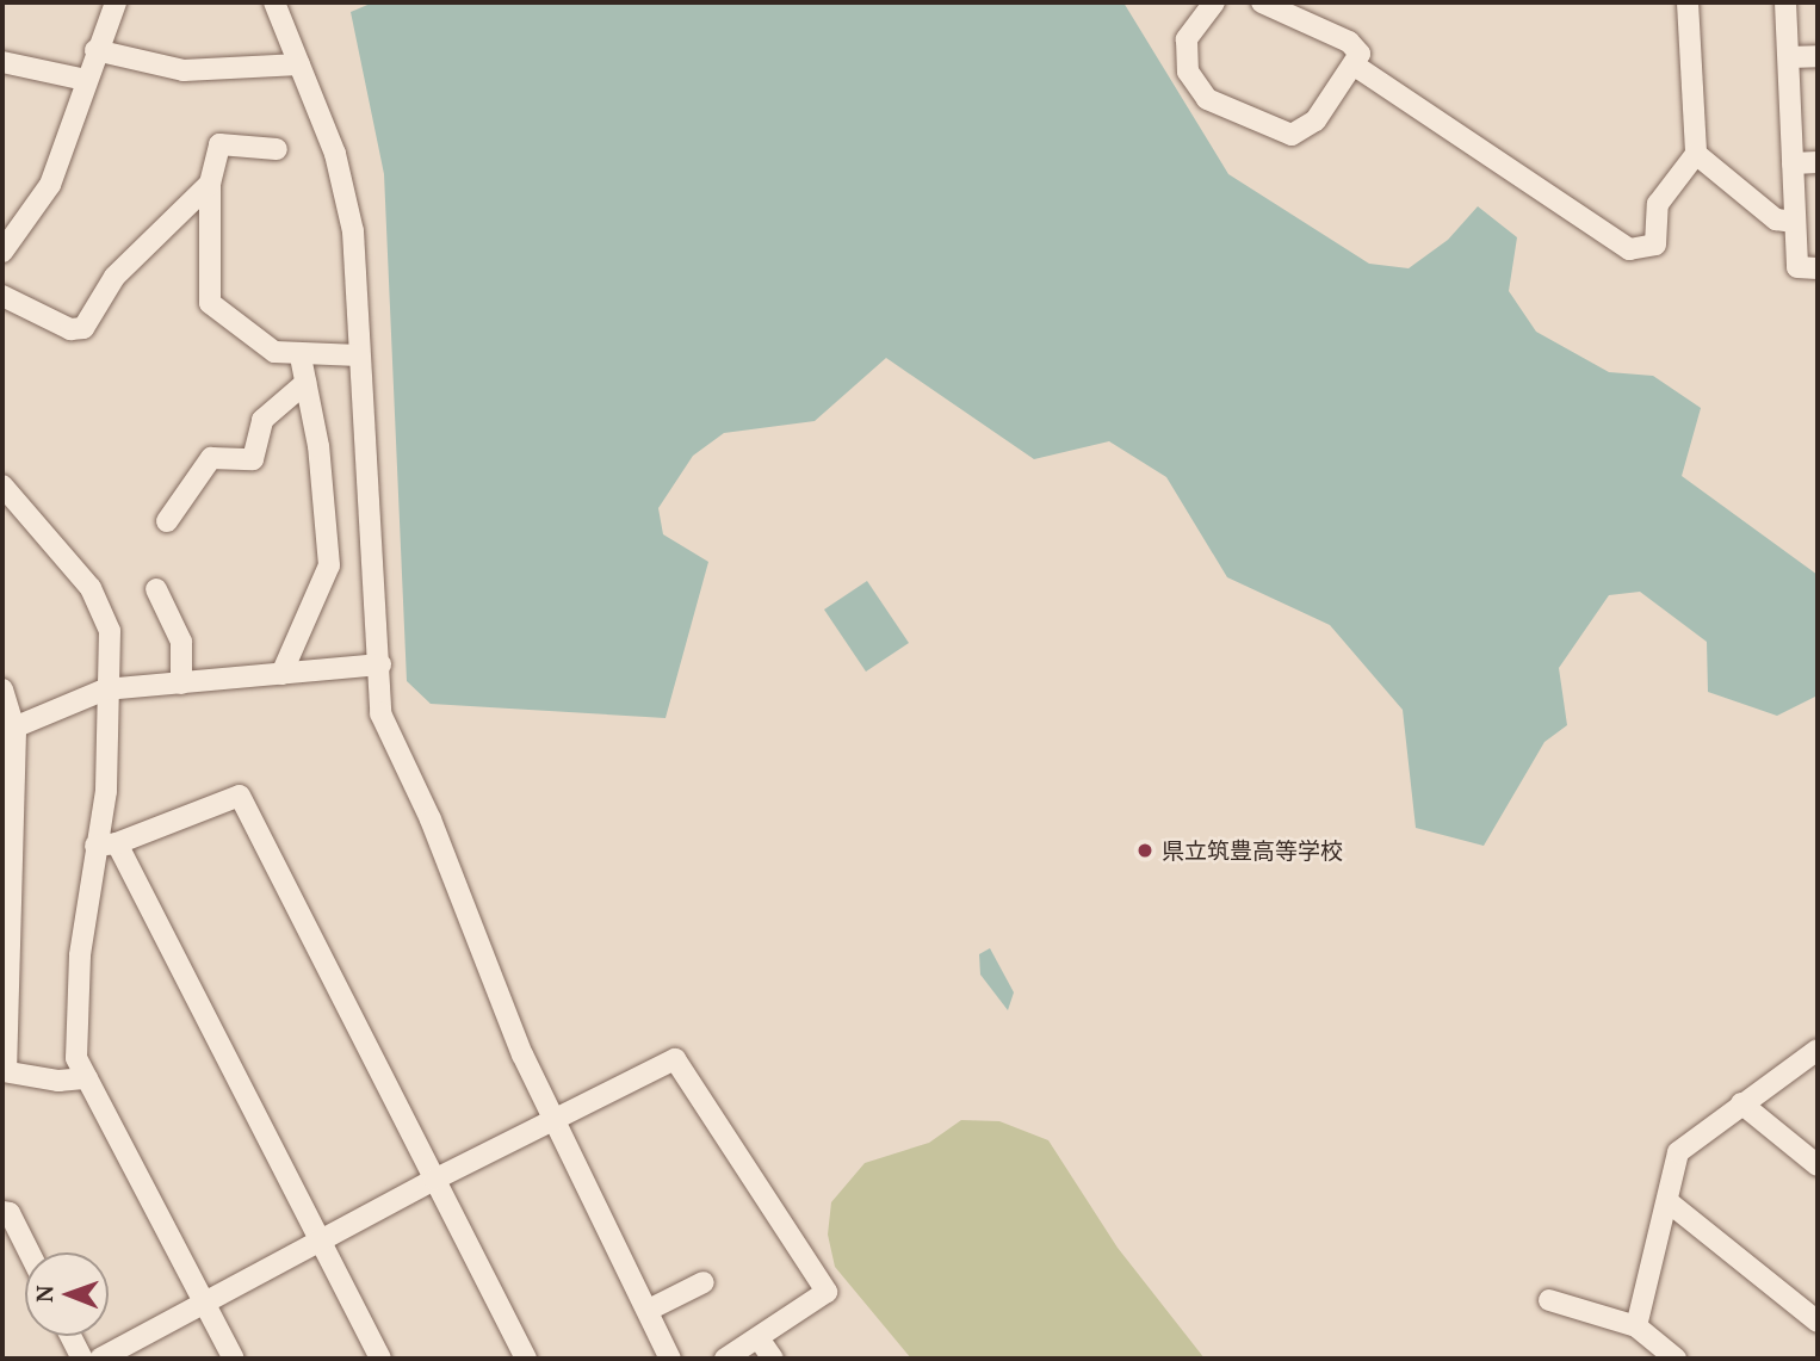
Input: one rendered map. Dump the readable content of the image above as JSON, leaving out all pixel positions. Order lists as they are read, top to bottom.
{
  "places": ["県立筑豊高等学校"],
  "north": "left"
}
